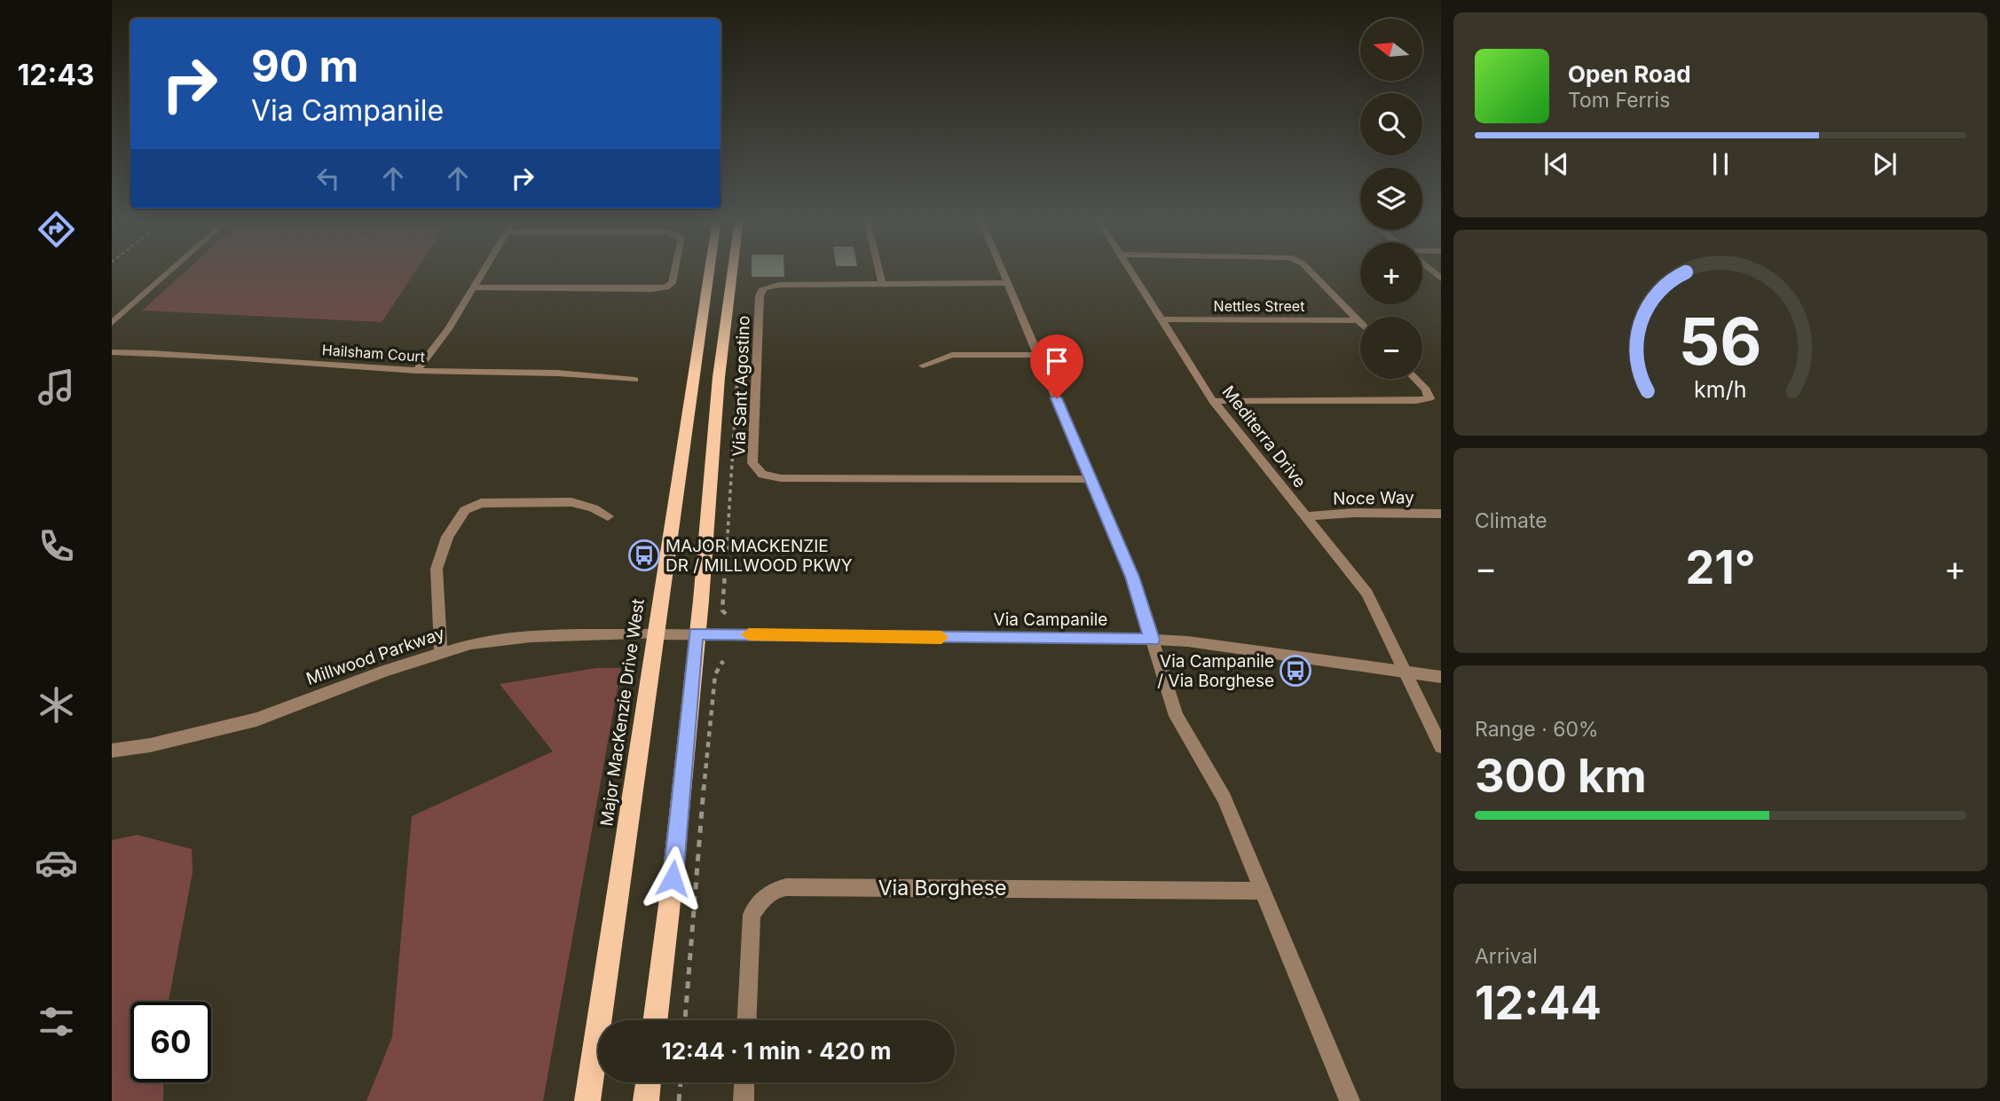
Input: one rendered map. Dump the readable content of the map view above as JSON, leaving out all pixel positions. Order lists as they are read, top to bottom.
{
  "streets": {
    "main road": ["Major MacKenzie Drive West"],
    "street": [
      "Nettles Street",
      "Hailsham Court",
      "Via Sant Agostino",
      "Mediterra Drive",
      "Noce Way",
      "Via Campanile",
      "Millwood Parkway",
      "Via Borghese"
    ]
  },
  "crossings": [
    ["Nettles Street", "Mediterra Drive"],
    ["Mediterra Drive", "Noce Way"],
    ["Mediterra Drive", "Via Campanile"],
    ["Via Campanile", "Millwood Parkway"],
    ["Via Campanile", "Major MacKenzie Drive West"],
    ["Millwood Parkway", "Major MacKenzie Drive West"]
  ],
  "places": {
    "bus stop": ["MAJOR MACKENZIE DR / MILLWOOD PKWY", "Via Campanile / Via Borghese"]
  },
  "north": "left",
  "page": {
    "tabs": "12:43",
    "map_buttons": ["+", "−"],
    "turn": ["90 m", "Via Campanile"],
    "song": ["Open Road", "Tom Ferris"],
    "tile": [
      "Climate",
      ["Range · 60%", "300 km"],
      ["Arrival", "12:44"]
    ],
    "heat": ["−", "21°", "+"],
    "limit": "60",
    "trip": "12:44 · 1 min · 420 m",
    "gauge": ["56", "km/h"]
  }
}
